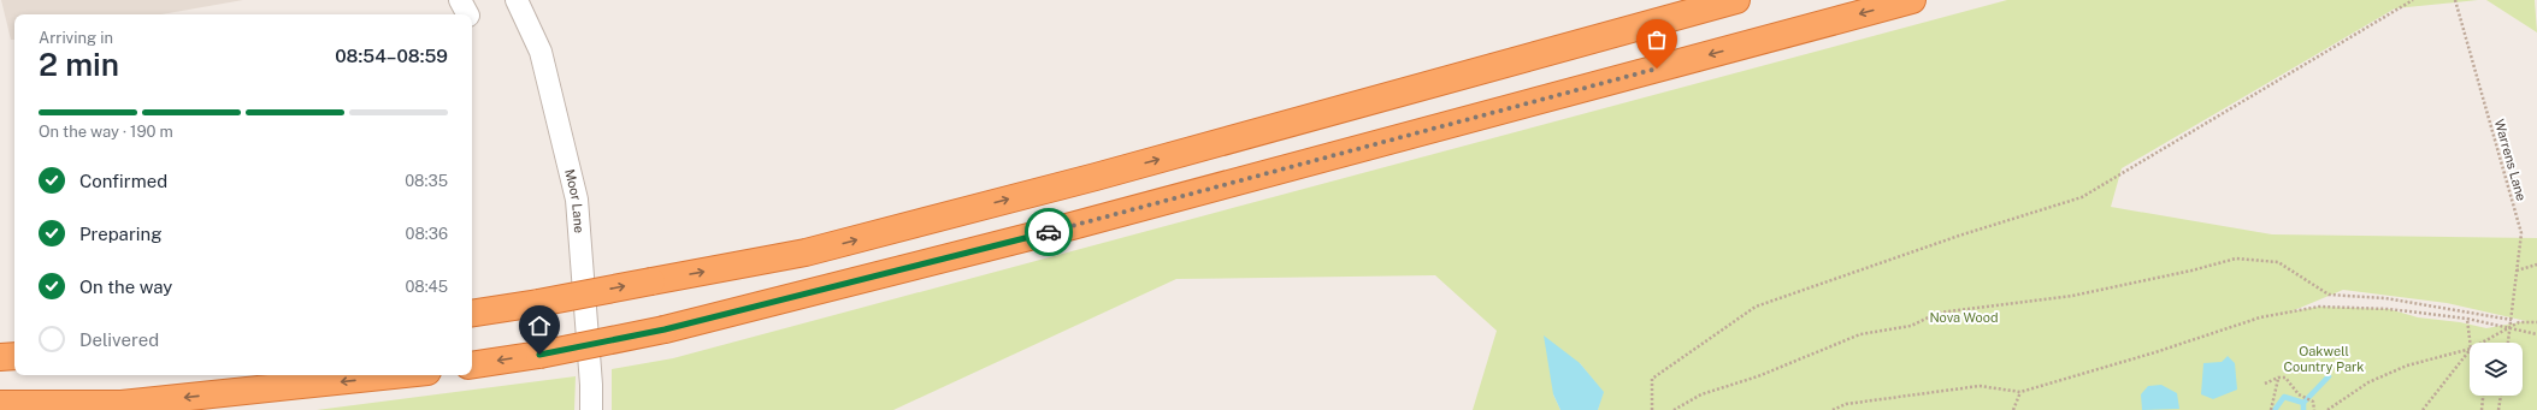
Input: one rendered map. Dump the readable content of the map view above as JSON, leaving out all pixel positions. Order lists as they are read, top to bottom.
{
  "streets": {
    "street": ["Moor Lane"],
    "path": ["Warrens Lane"]
  },
  "parks": ["Nova Wood", "Oakwell Country Park"],
  "page": {
    "heading": ["2 min", "Arriving in", "08:54–08:59"],
    "bar": "On the way · 190 m",
    "list": [
      ["Confirmed", "08:35"],
      ["Preparing", "08:36"],
      ["On the way", "08:45"],
      "Delivered"
    ]
  }
}
